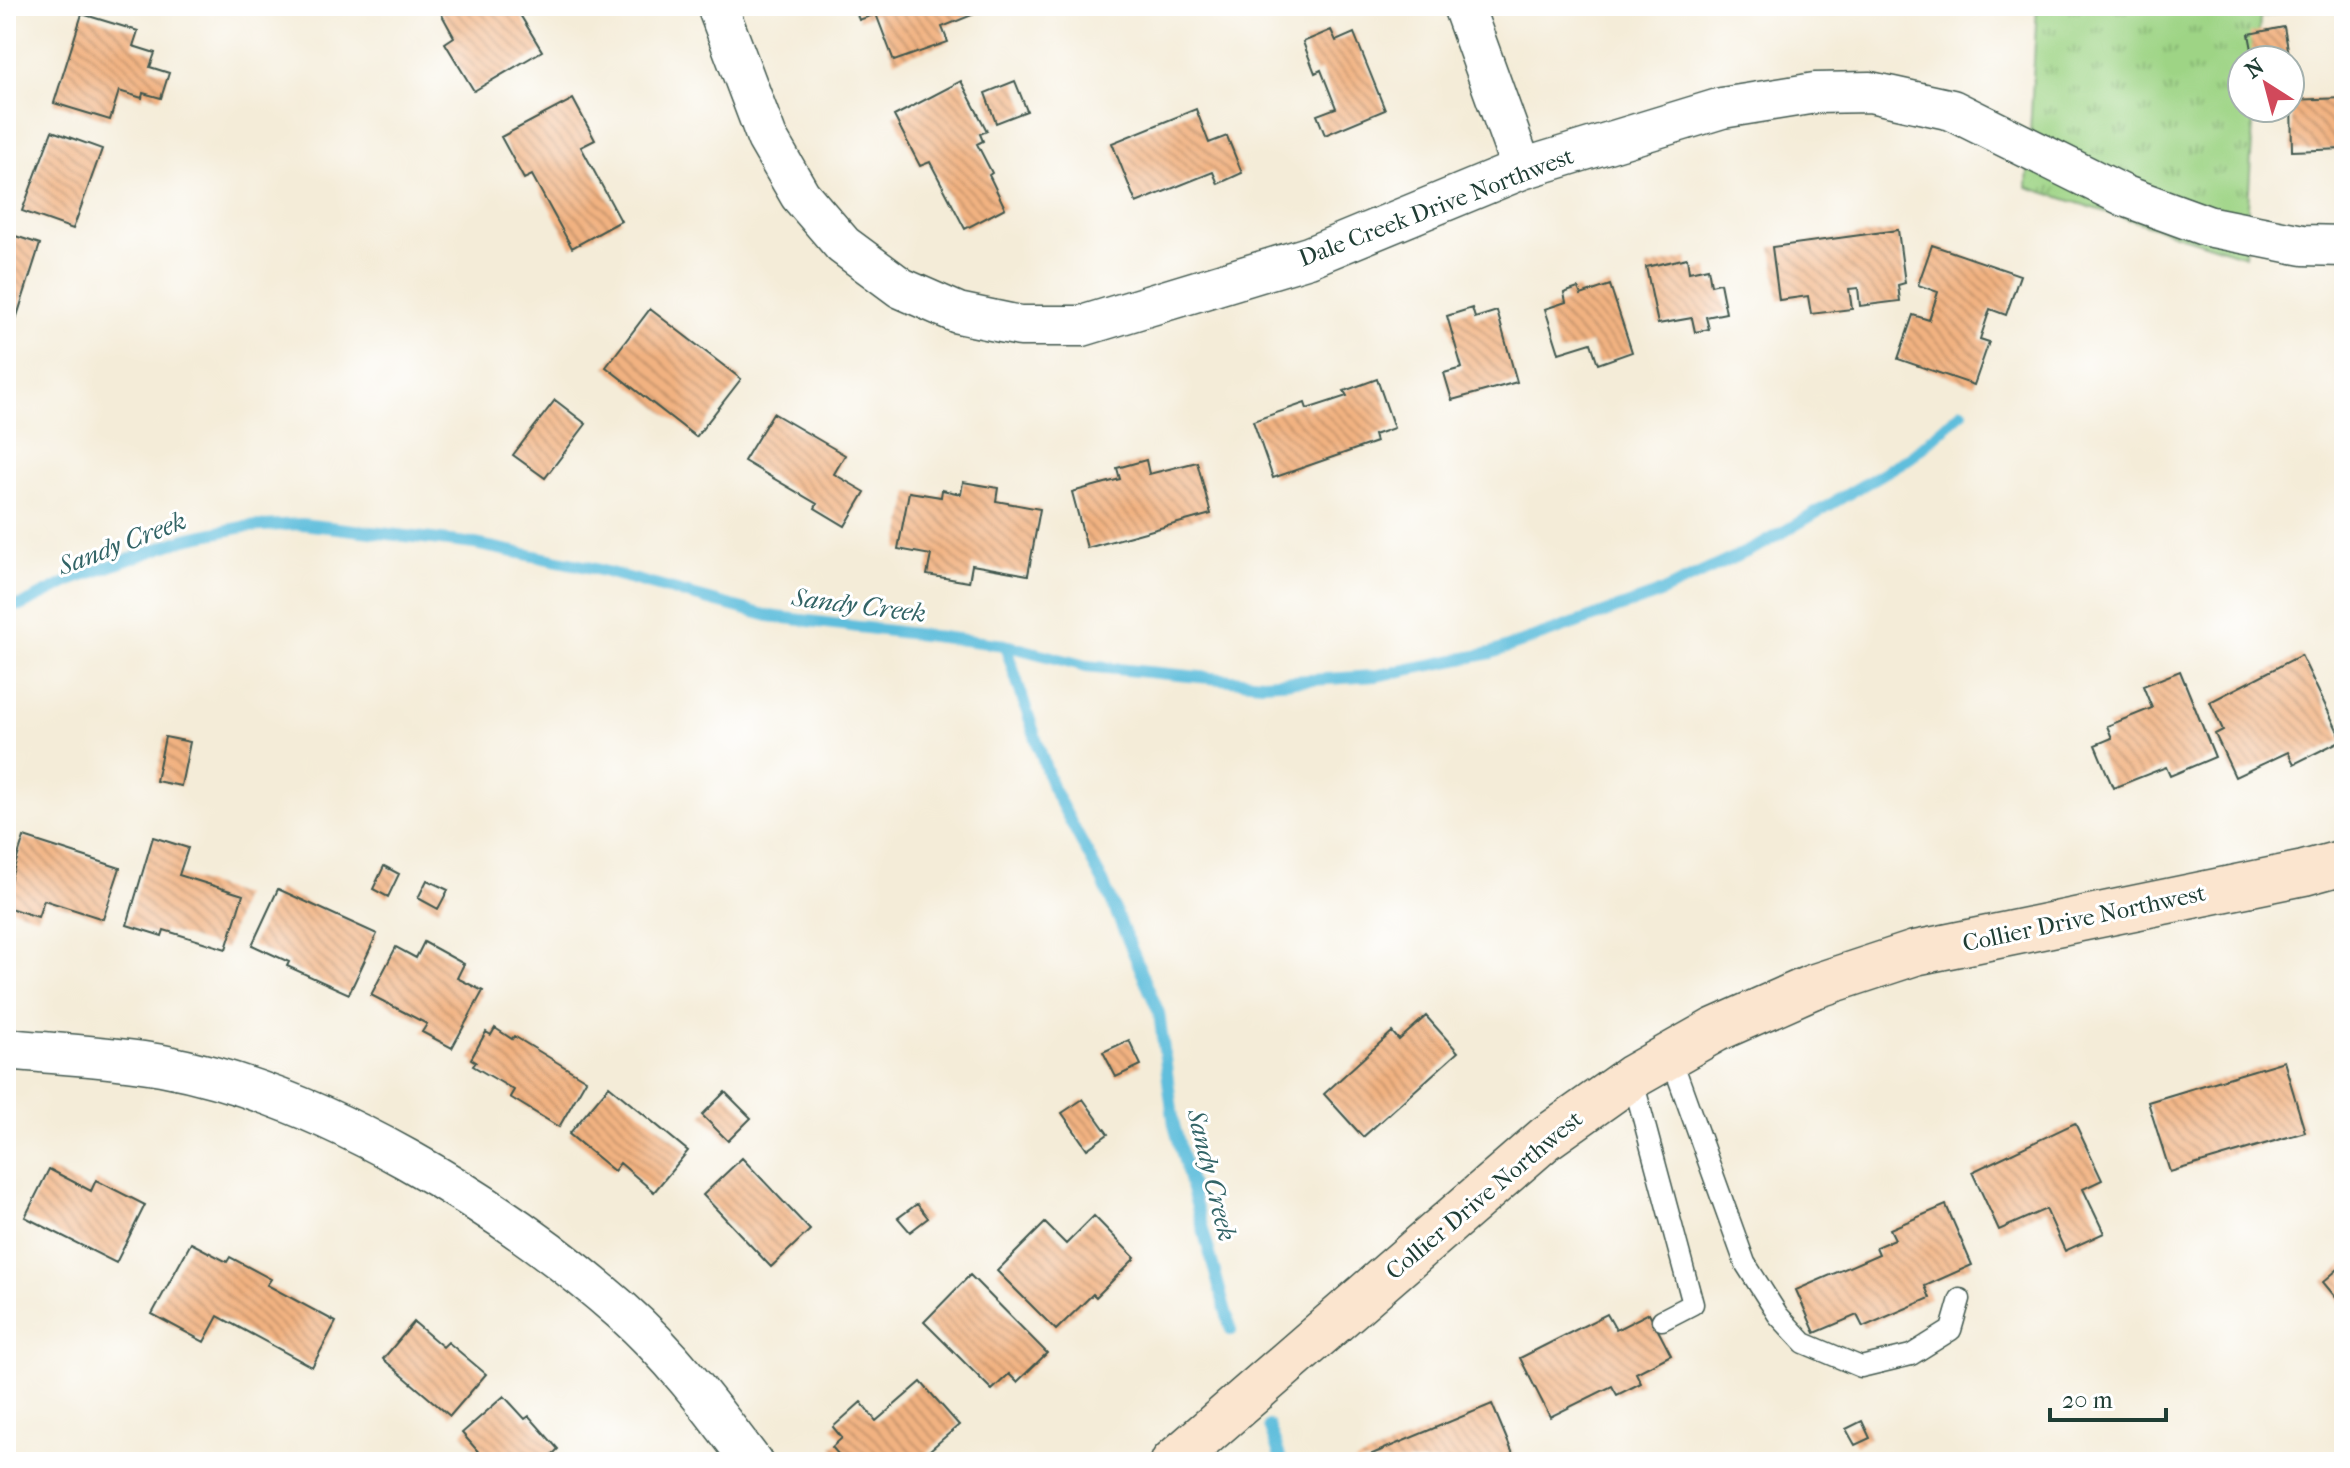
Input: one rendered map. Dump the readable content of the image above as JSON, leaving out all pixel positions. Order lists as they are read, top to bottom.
{
  "streets": {
    "main road": ["Collier Drive Northwest"],
    "street": ["Dale Creek Drive Northwest"]
  },
  "water": ["Sandy Creek"],
  "scale_bar": "20 m",
  "north": "top left"
}
